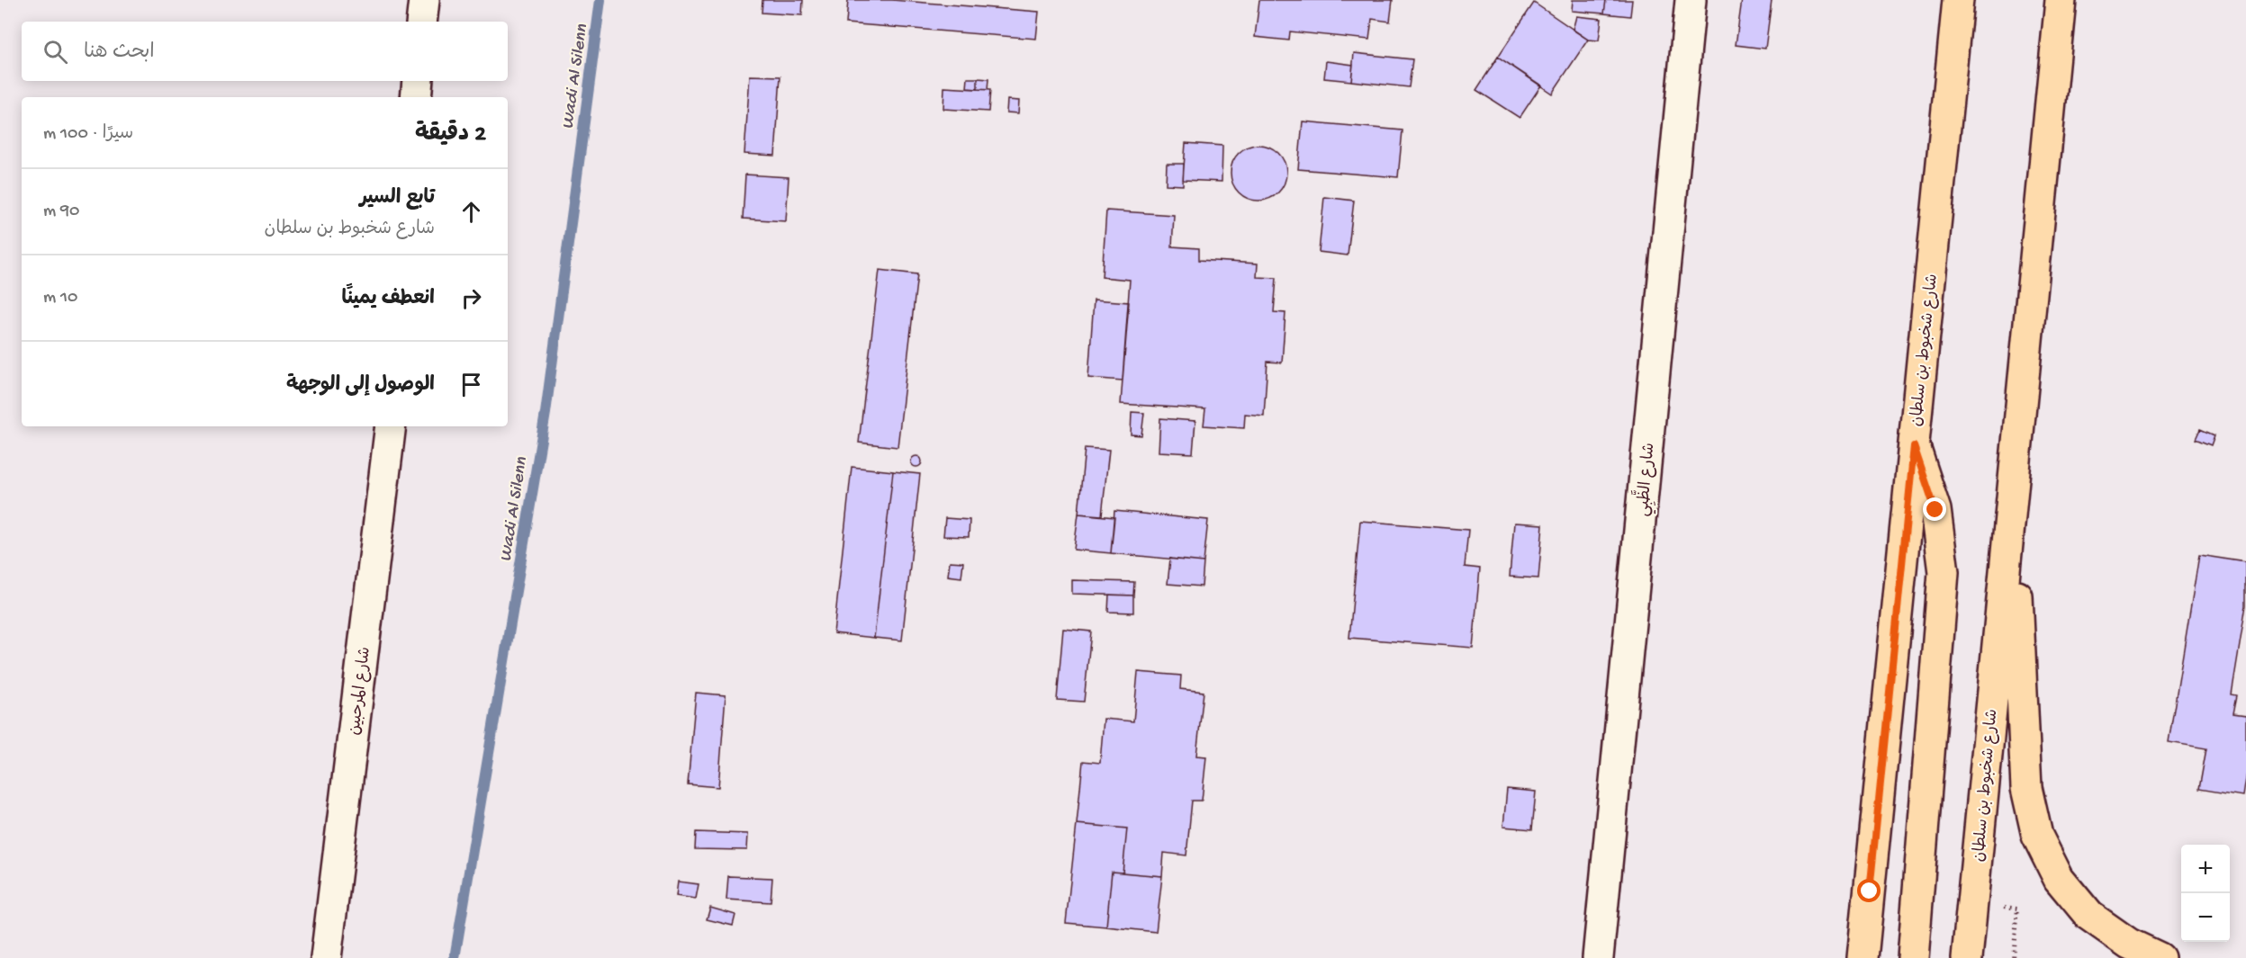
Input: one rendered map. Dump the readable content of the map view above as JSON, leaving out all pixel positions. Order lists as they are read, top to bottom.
{
  "streets": {
    "main road": ["شارع شخبوط بن سلطان"],
    "street": ["شارع الظَّبِي", "شارع المرحبين"]
  },
  "water": ["Wadi Al Silenn"],
  "page": {
    "search": "ابحث هنا",
    "heading": ["2 دقيقة", "سيرًا · 100 m"],
    "list": [
      ["تابع السير", "شارع شخبوط بن سلطان", "90 m"],
      ["انعطف يمينًا", "10 m"],
      "الوصول إلى الوجهة"
    ],
    "map_buttons": ["+", "−"]
  }
}
